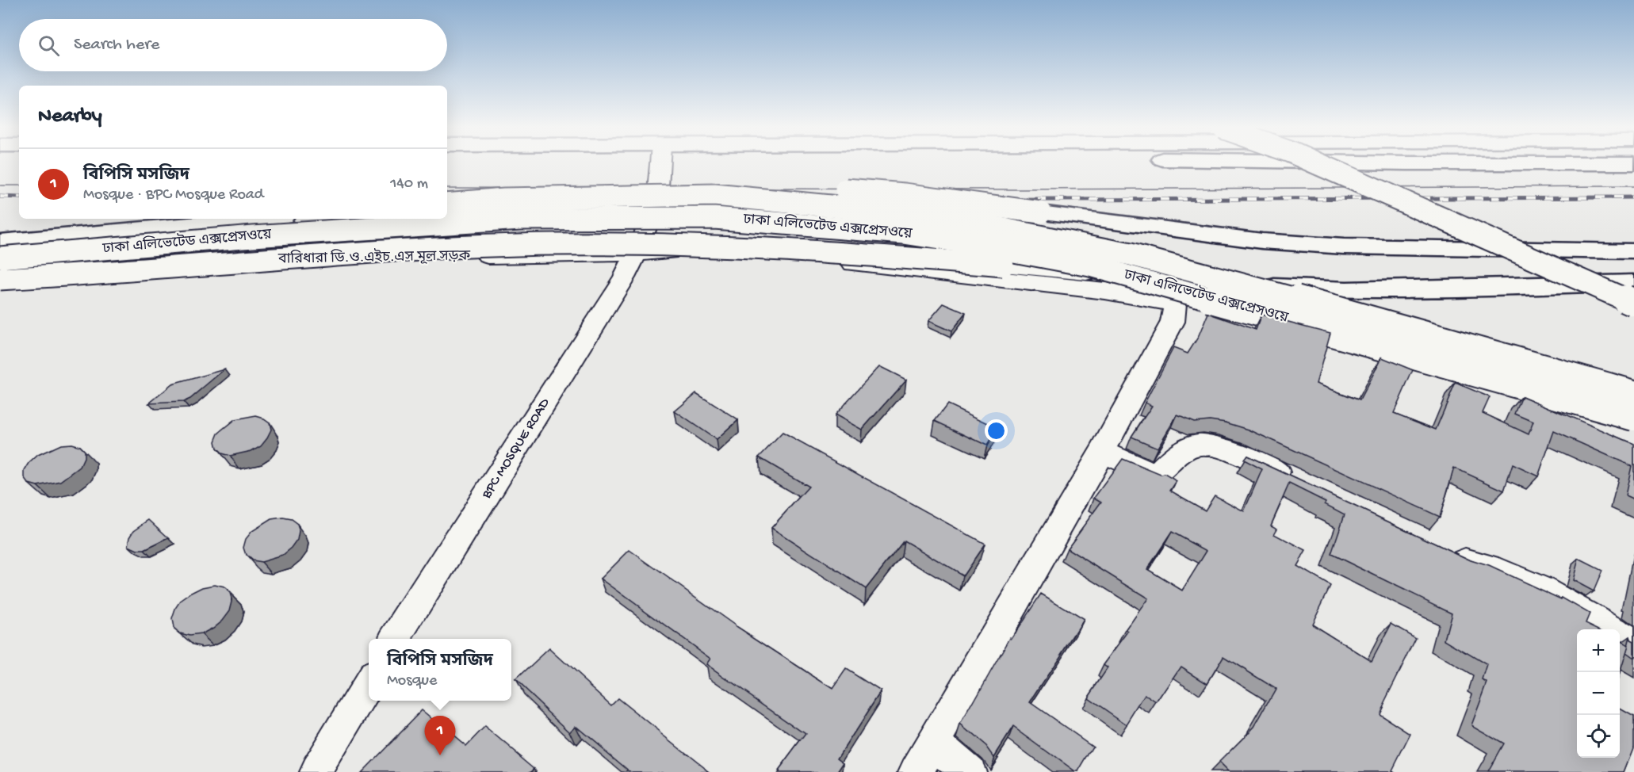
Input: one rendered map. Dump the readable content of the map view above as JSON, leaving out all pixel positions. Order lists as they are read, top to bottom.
{
  "streets": {
    "highway": ["ঢাকা এলিভেটেড এক্সপ্রেসওয়ে"],
    "street": ["বারিধারা ডি.ও.এইচ.এস মূল সড়ক", "BPC MOSQUE ROAD"]
  },
  "crossings": [
    ["বারিধারা ডি.ও.এইচ.এস মূল সড়ক", "BPC MOSQUE ROAD"]
  ],
  "page": {
    "search": "Search here",
    "heading": "Nearby",
    "list": [
      {
        "mark": "1",
        "name": "বিপিসি মসজিদ",
        "note": "Mosque · BPC Mosque Road",
        "value": "140 m"
      }
    ],
    "map_buttons": ["+", "−"],
    "popup": ["বিপিসি মসজিদ", "Mosque"],
    "pins": "1"
  }
}
